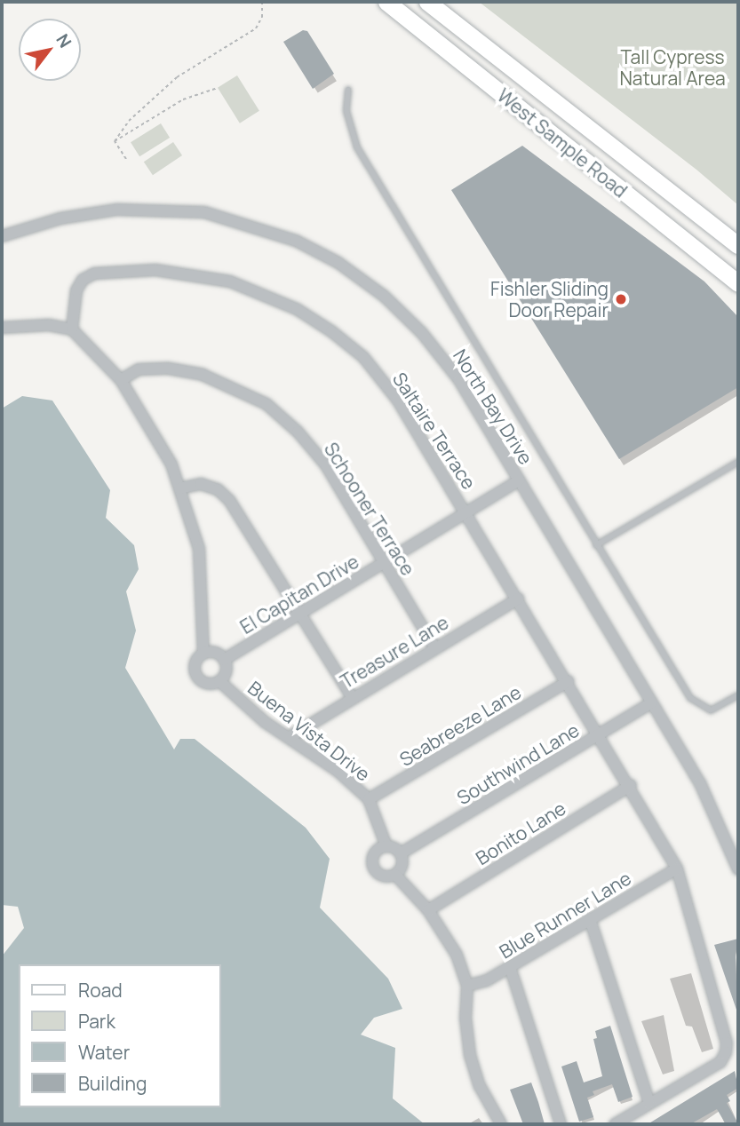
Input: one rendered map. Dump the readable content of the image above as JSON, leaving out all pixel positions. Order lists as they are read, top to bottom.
{
  "streets": {
    "main road": ["West Sample Road"],
    "street": [
      "North Bay Drive",
      "Saltaire Terrace",
      "Schooner Terrace",
      "El Capitan Drive",
      "Treasure Lane",
      "Seabreeze Lane",
      "Buena Vista Drive",
      "Southwind Lane",
      "Bonito Lane",
      "Blue Runner Lane"
    ]
  },
  "crossings": [
    ["North Bay Drive", "El Capitan Drive"],
    ["North Bay Drive", "Southwind Lane"],
    ["Saltaire Terrace", "El Capitan Drive"],
    ["Saltaire Terrace", "Treasure Lane"],
    ["Saltaire Terrace", "Seabreeze Lane"],
    ["Saltaire Terrace", "Southwind Lane"],
    ["Saltaire Terrace", "Bonito Lane"],
    ["Saltaire Terrace", "Blue Runner Lane"],
    ["Schooner Terrace", "El Capitan Drive"],
    ["Schooner Terrace", "Treasure Lane"],
    ["El Capitan Drive", "Buena Vista Drive"],
    ["Treasure Lane", "Buena Vista Drive"],
    ["Seabreeze Lane", "Buena Vista Drive"],
    ["Buena Vista Drive", "Southwind Lane"]
  ],
  "parks": ["Tall Cypress Natural Area"],
  "places": ["Fishler Sliding Door Repair"],
  "legend": [
    "Road",
    "Park",
    "Water",
    "Building"
  ],
  "north": "top right"
}
